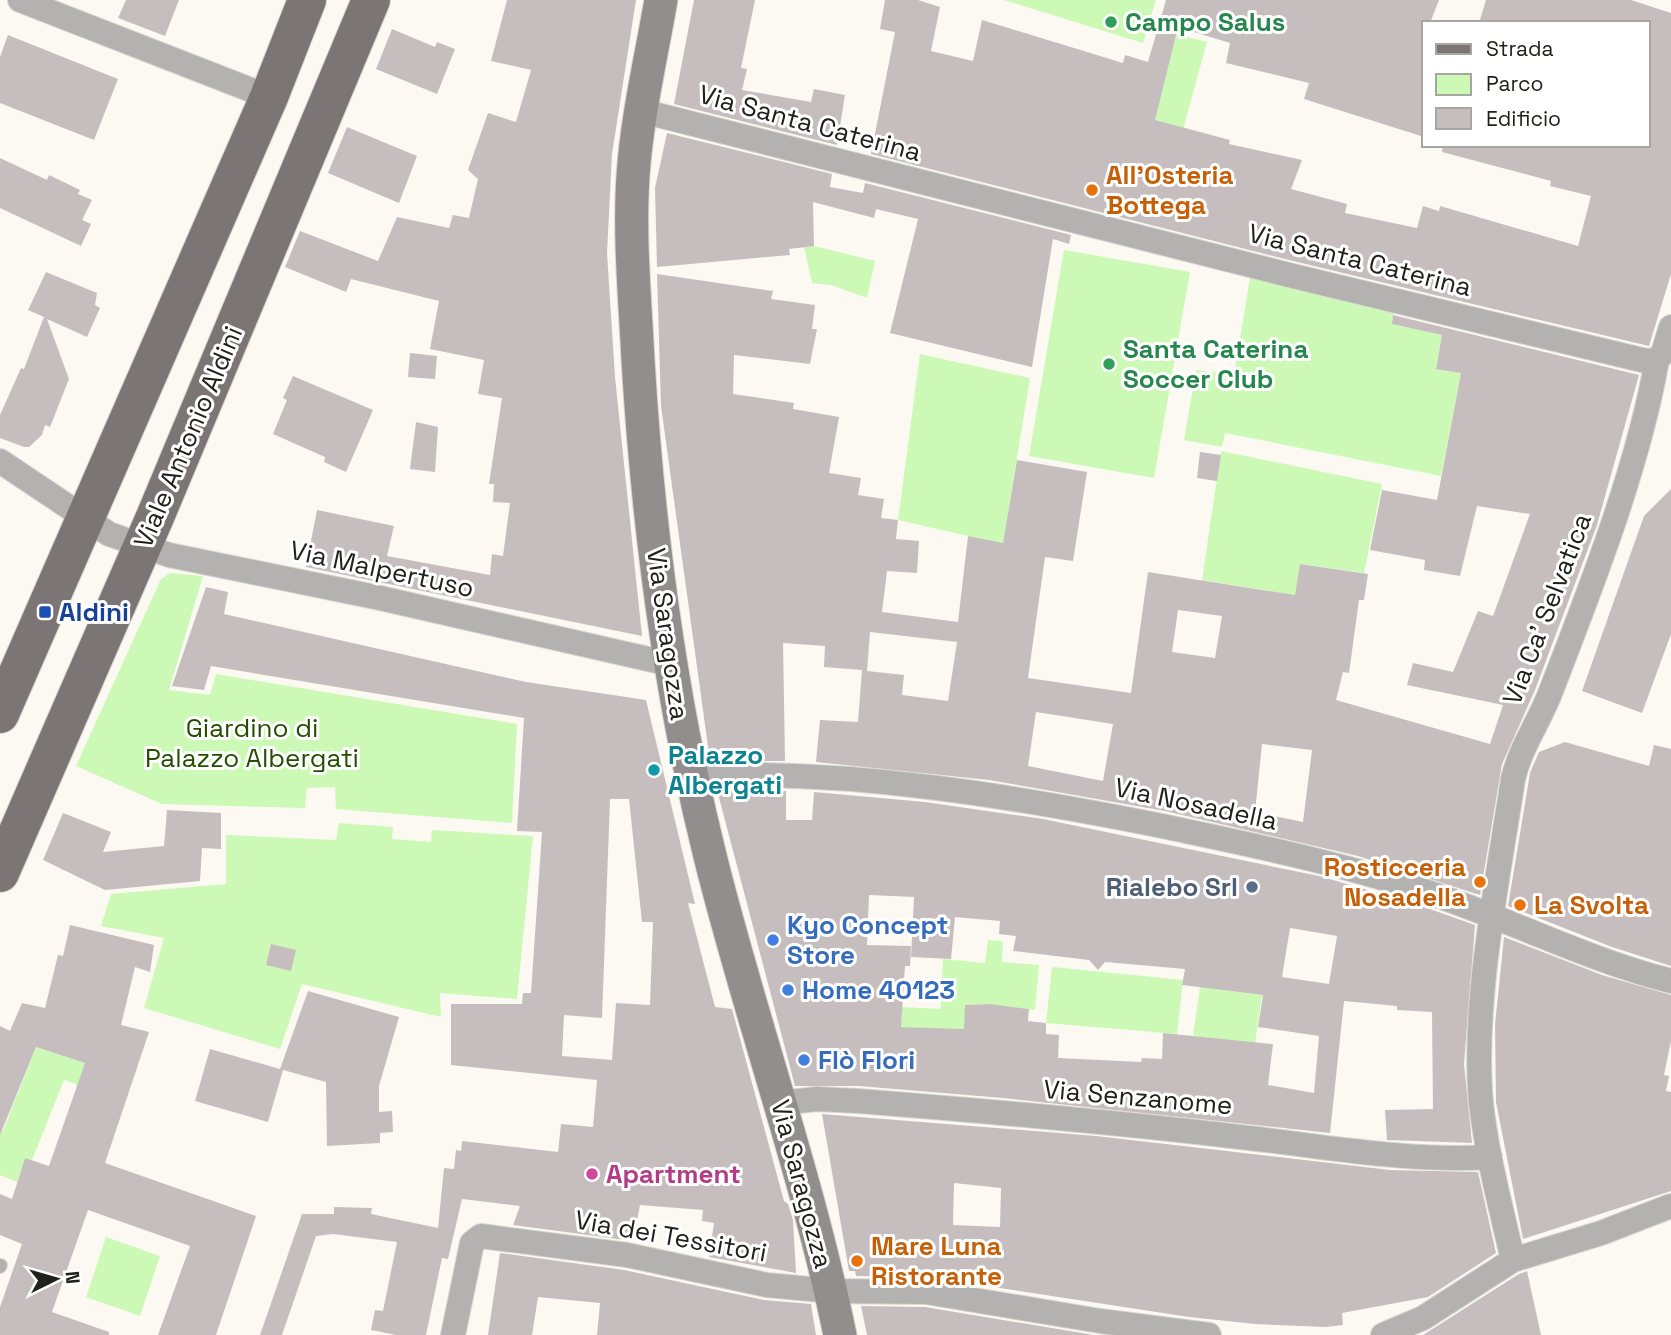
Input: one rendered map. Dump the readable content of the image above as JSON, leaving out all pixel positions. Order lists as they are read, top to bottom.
{
  "streets": {
    "main road": ["Viale Antonio Aldini"],
    "street": [
      "Via Santa Caterina",
      "Via Malpertuso",
      "Via Ca' Selvatica",
      "Via Saragozza",
      "Via Nosadella",
      "Via Senzanome",
      "Via dei Tessitori"
    ]
  },
  "crossings": [
    ["Via Santa Caterina", "Via Ca' Selvatica"],
    ["Via Santa Caterina", "Via Saragozza"],
    ["Viale Antonio Aldini", "Via Malpertuso"],
    ["Via Malpertuso", "Via Saragozza"],
    ["Via Ca' Selvatica", "Via Nosadella"],
    ["Via Ca' Selvatica", "Via Senzanome"],
    ["Via Saragozza", "Via Nosadella"],
    ["Via Saragozza", "Via Senzanome"],
    ["Via Saragozza", "Via dei Tessitori"]
  ],
  "parks": ["Giardino di Palazzo Albergati"],
  "places": {
    "other": [
      "Campo Salus",
      "All'Osteria Bottega",
      "Santa Caterina Soccer Club",
      "Palazzo Albergati",
      "Rosticceria Nosadella",
      "Rialebo Srl",
      "La Svolta",
      "Kyo Concept Store",
      "Home 40123",
      "Flò FIori",
      "Apartment",
      "Mare Luna Ristorante"
    ],
    "transit": ["Aldini"]
  },
  "legend": ["Strada", "Parco", "Edificio"],
  "north": "right"
}
